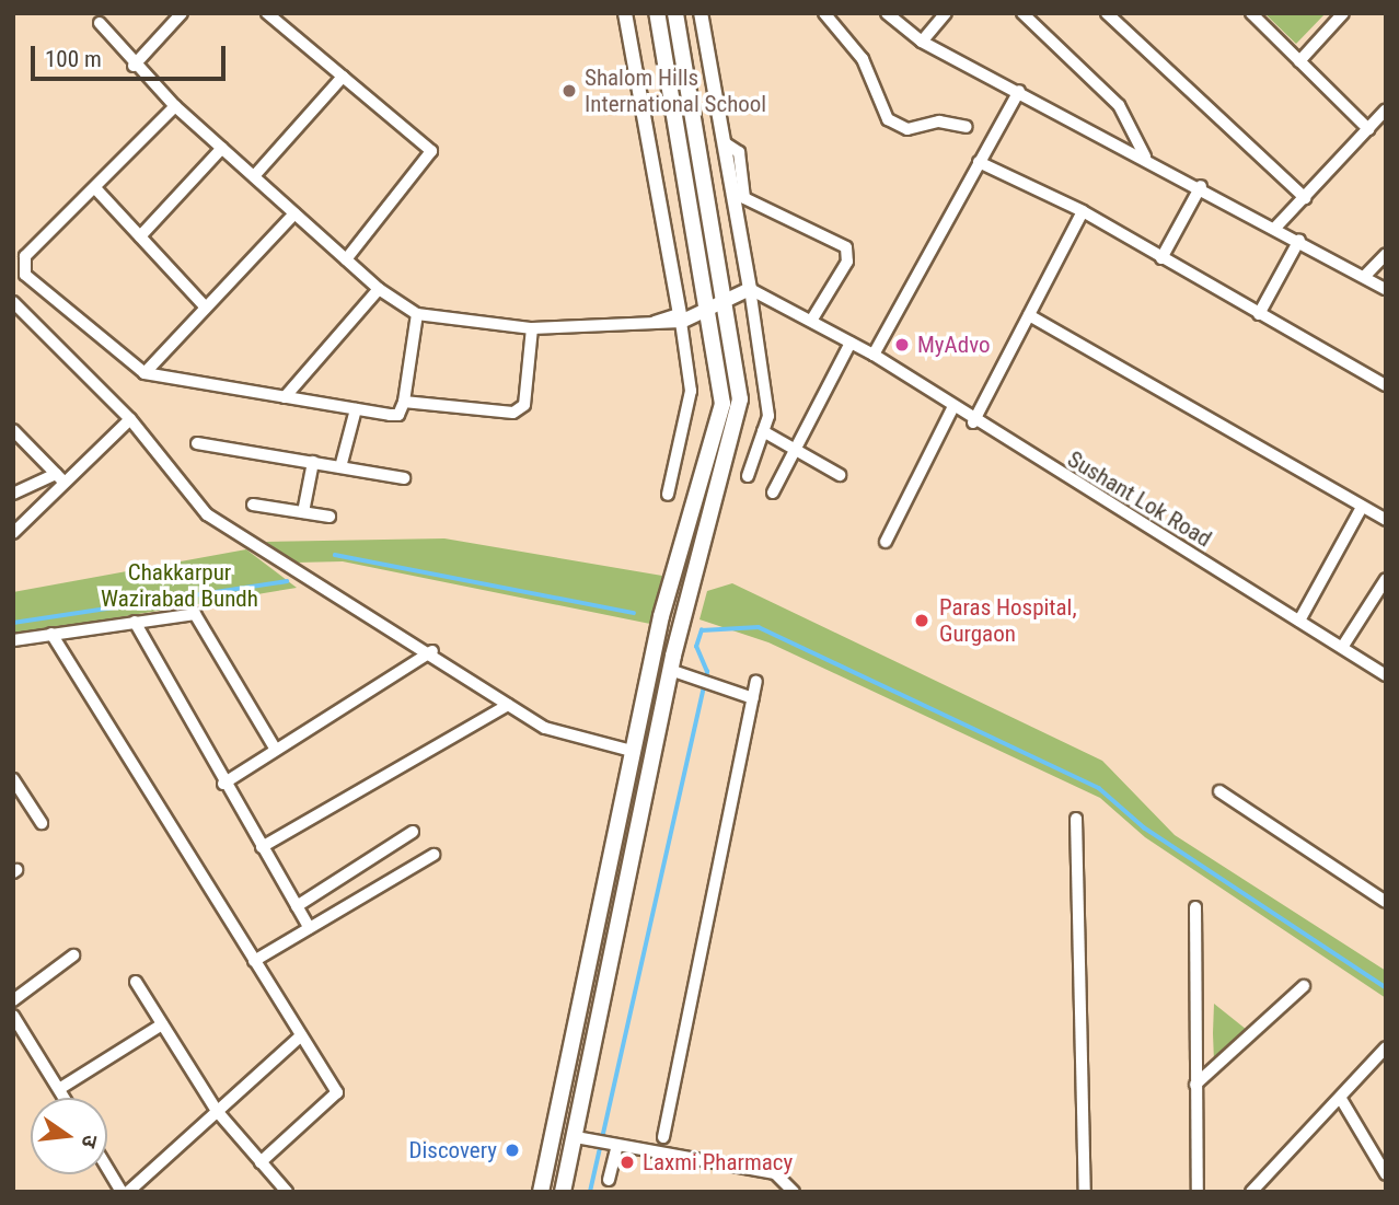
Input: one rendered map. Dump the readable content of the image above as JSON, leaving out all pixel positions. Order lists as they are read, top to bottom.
{
  "streets": {
    "street": ["Sushant Lok Road"]
  },
  "parks": ["Chakkarpur Wazirabad Bundh"],
  "places": [
    "Shalom Hills International School",
    "MyAdvo",
    "Paras Hospital, Gurgaon",
    "Discovery",
    "Laxmi Pharmacy"
  ],
  "scale_bar": "100 m",
  "north": "right"
}
